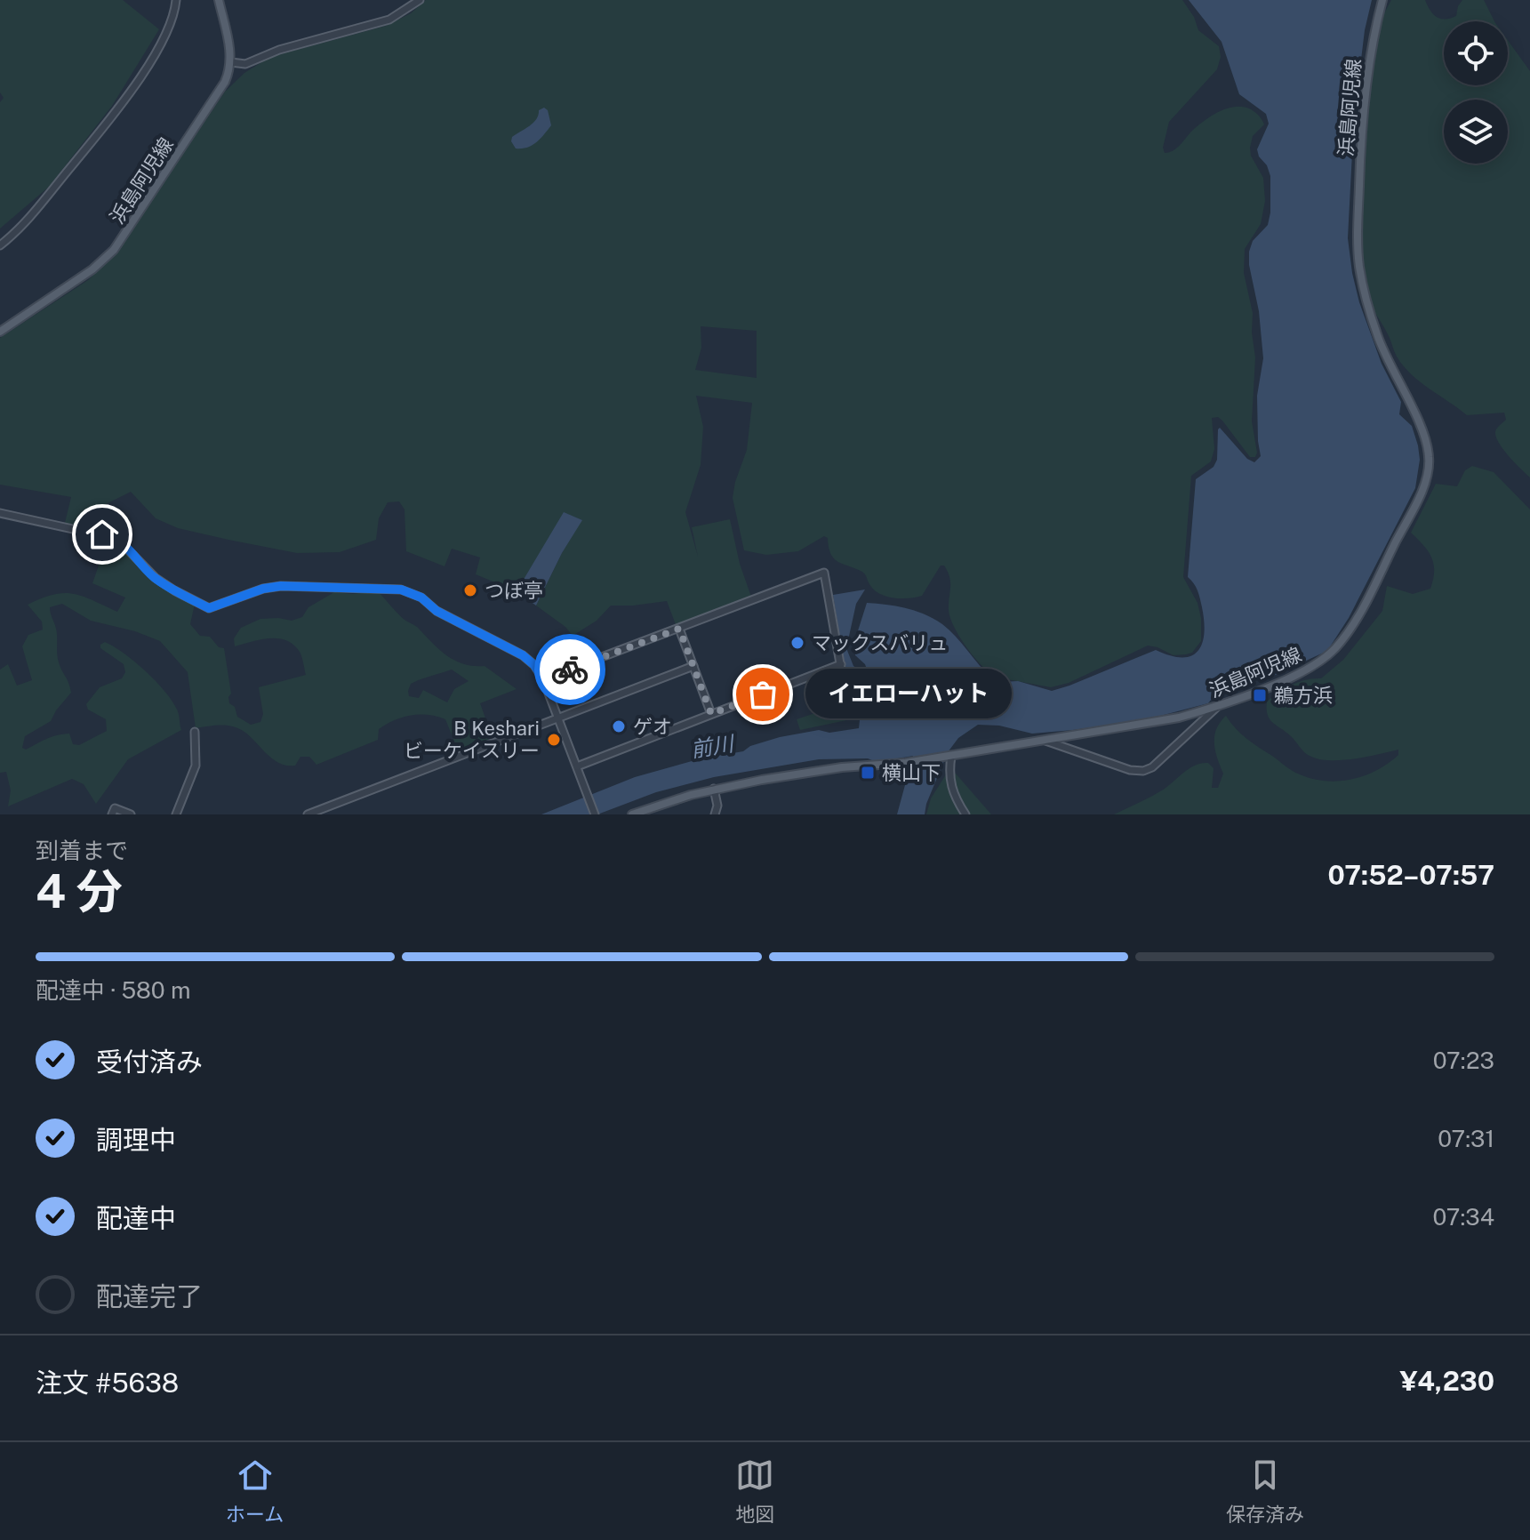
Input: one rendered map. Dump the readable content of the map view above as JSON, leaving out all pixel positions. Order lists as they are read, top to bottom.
{
  "streets": {
    "main road": ["浜島阿児線"]
  },
  "water": ["前川"],
  "places": {
    "other": [
      "つぼ亭",
      "マックスバリュ",
      "イエローハット",
      "ゲオ",
      "B Keshari ビーケイスリー"
    ],
    "transit": ["鵜方浜", "横山下"]
  },
  "page": {
    "bubble": "イエローハット",
    "heading": ["4 分", "到着まで", "07:52–07:57"],
    "panel": ["注文 #5638", "¥4,230"],
    "bar": "配達中 · 580 m",
    "list": [
      ["受付済み", "07:23"],
      ["調理中", "07:31"],
      ["配達中", "07:34"],
      "配達完了"
    ],
    "tabs": ["ホーム", "地図", "保存済み"]
  }
}
